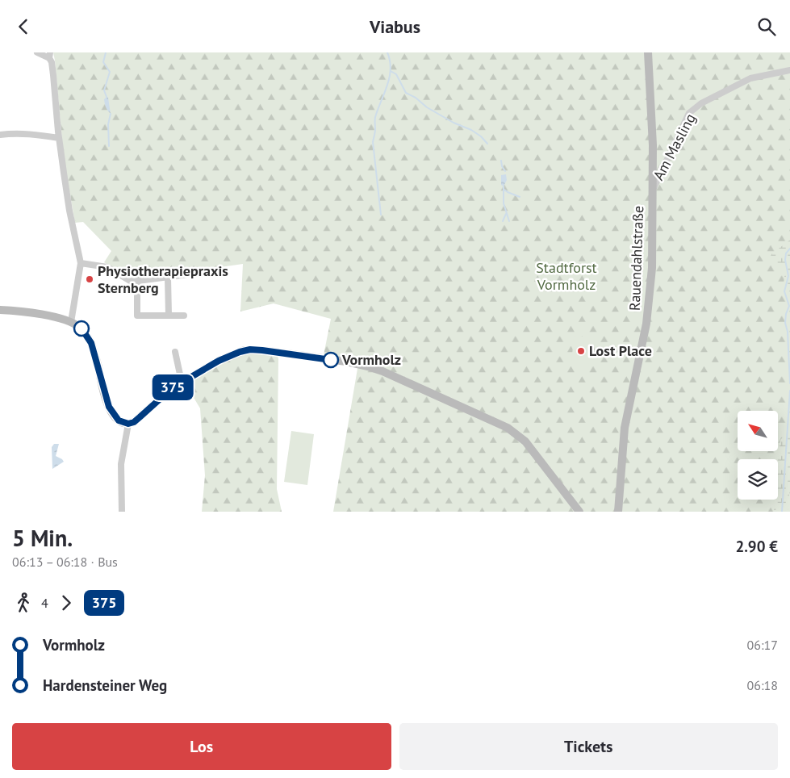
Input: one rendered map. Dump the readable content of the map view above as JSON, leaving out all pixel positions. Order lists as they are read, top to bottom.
{
  "streets": {
    "main road": ["Rauendahlstraße"],
    "street": ["Am Masling"]
  },
  "crossings": [
    ["Am Masling", "Rauendahlstraße"]
  ],
  "parks": ["Stadtforst Vormholz"],
  "places": ["Physiotherapiepraxis Sternberg", "Lost Place", "Vormholz"],
  "lines": ["bus line 375"],
  "north": "top left",
  "page": {
    "header": "Viabus",
    "on_map": "375",
    "heading": ["5 Min.", "06:13 – 06:18 · Bus", "2.90 €"],
    "legs": ["4", "375"],
    "list": [
      {
        "name": "Vormholz",
        "value": "06:17"
      },
      {
        "name": "Hardensteiner Weg",
        "value": "06:18"
      }
    ],
    "buttons": ["Los", "Tickets"]
  }
}
